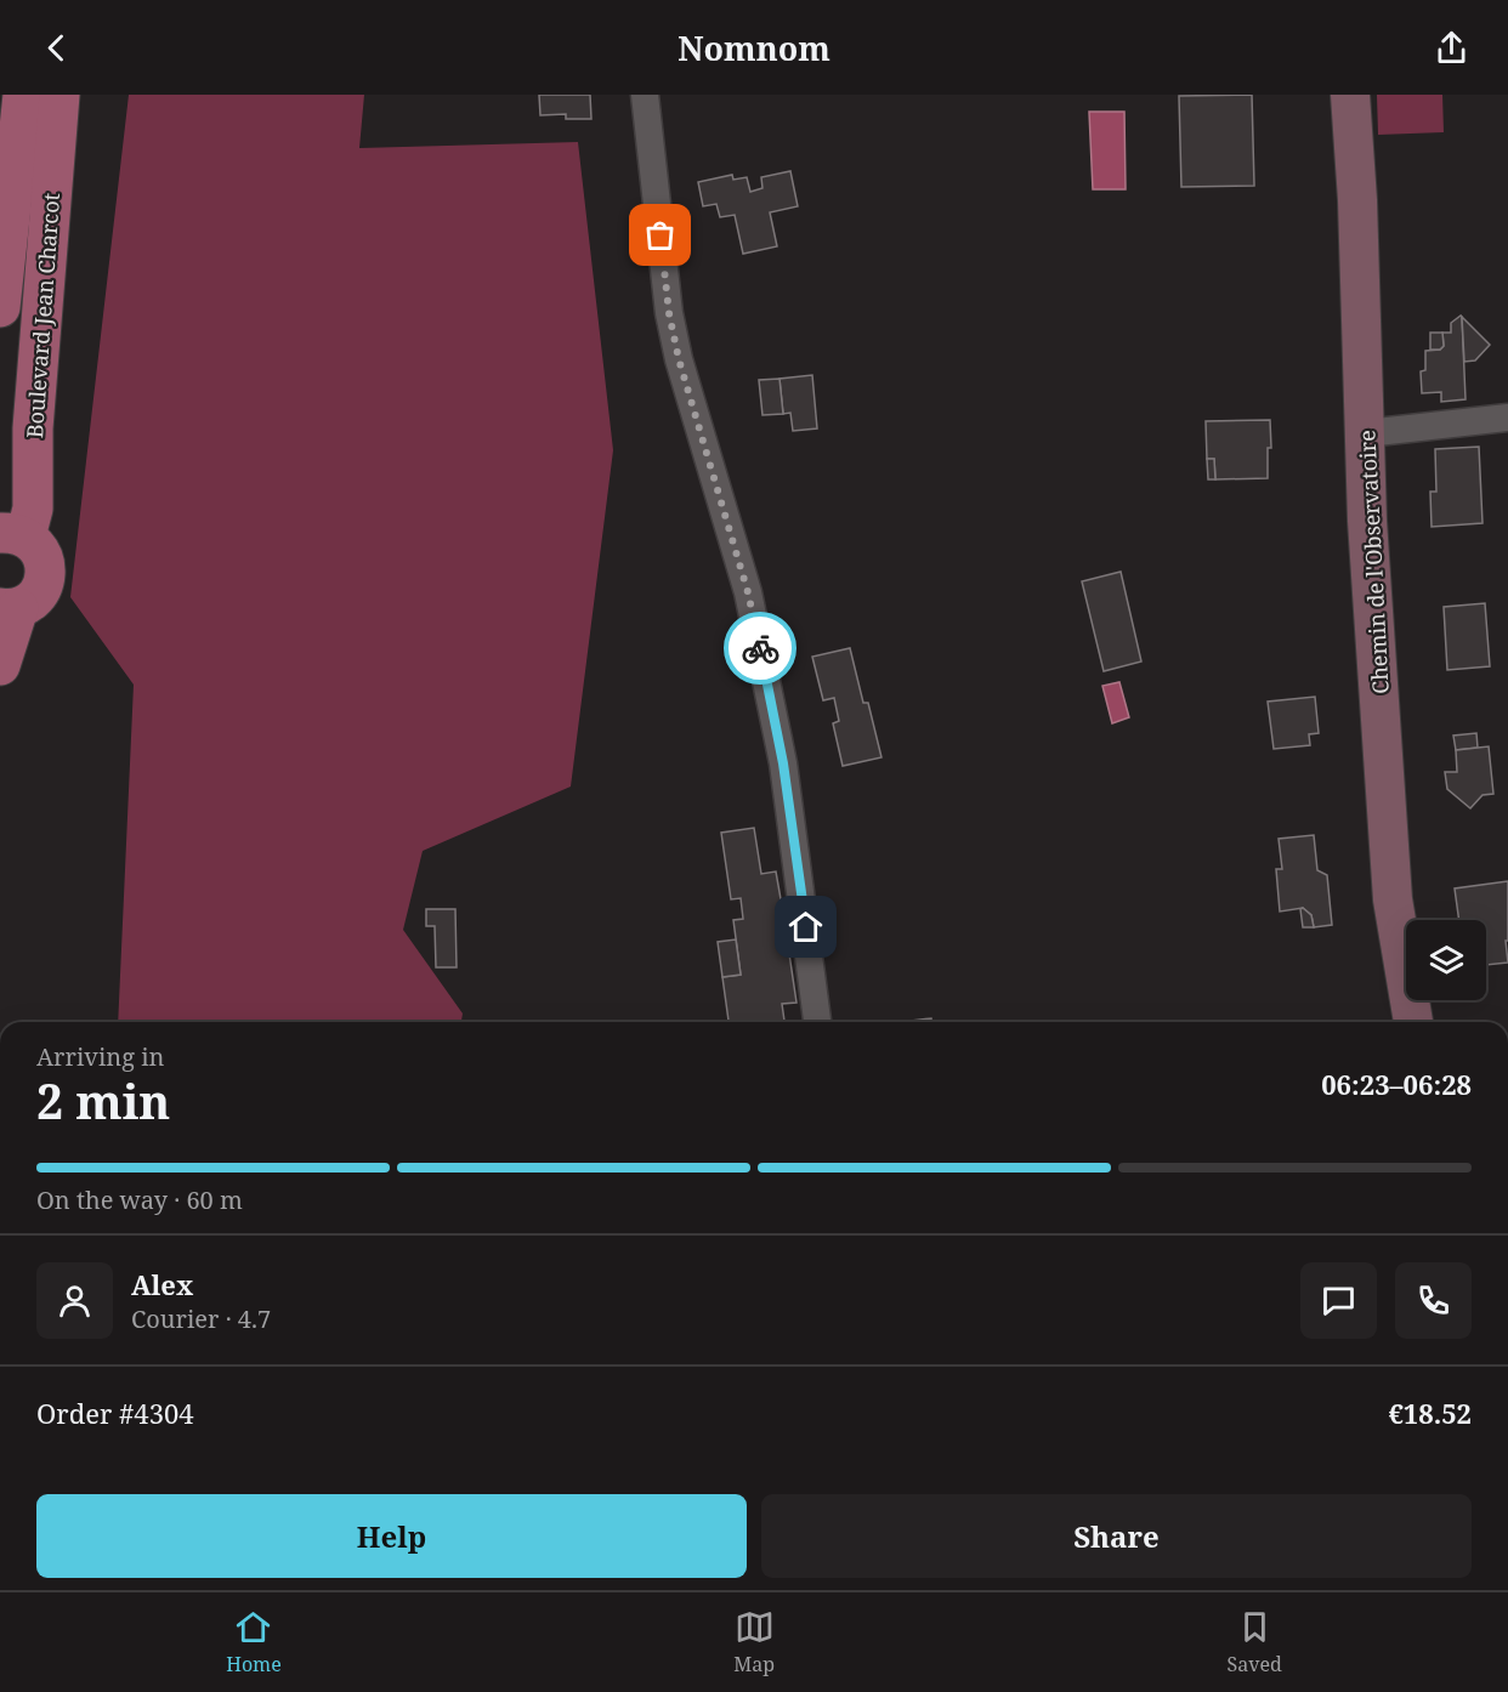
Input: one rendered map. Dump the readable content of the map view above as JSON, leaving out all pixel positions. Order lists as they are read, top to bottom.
{
  "streets": {
    "main road": ["Boulevard Jean Charcot"],
    "street": ["Chemin de l'Observatoire"]
  },
  "page": {
    "header": "Nomnom",
    "heading": ["2 min", "Arriving in", "06:23–06:28"],
    "panel": [
      "Alex",
      "Courier · 4.7",
      "Order #4304",
      "€18.52"
    ],
    "bar": "On the way · 60 m",
    "buttons": ["Help", "Share"],
    "tabs": ["Home", "Map", "Saved"]
  }
}
